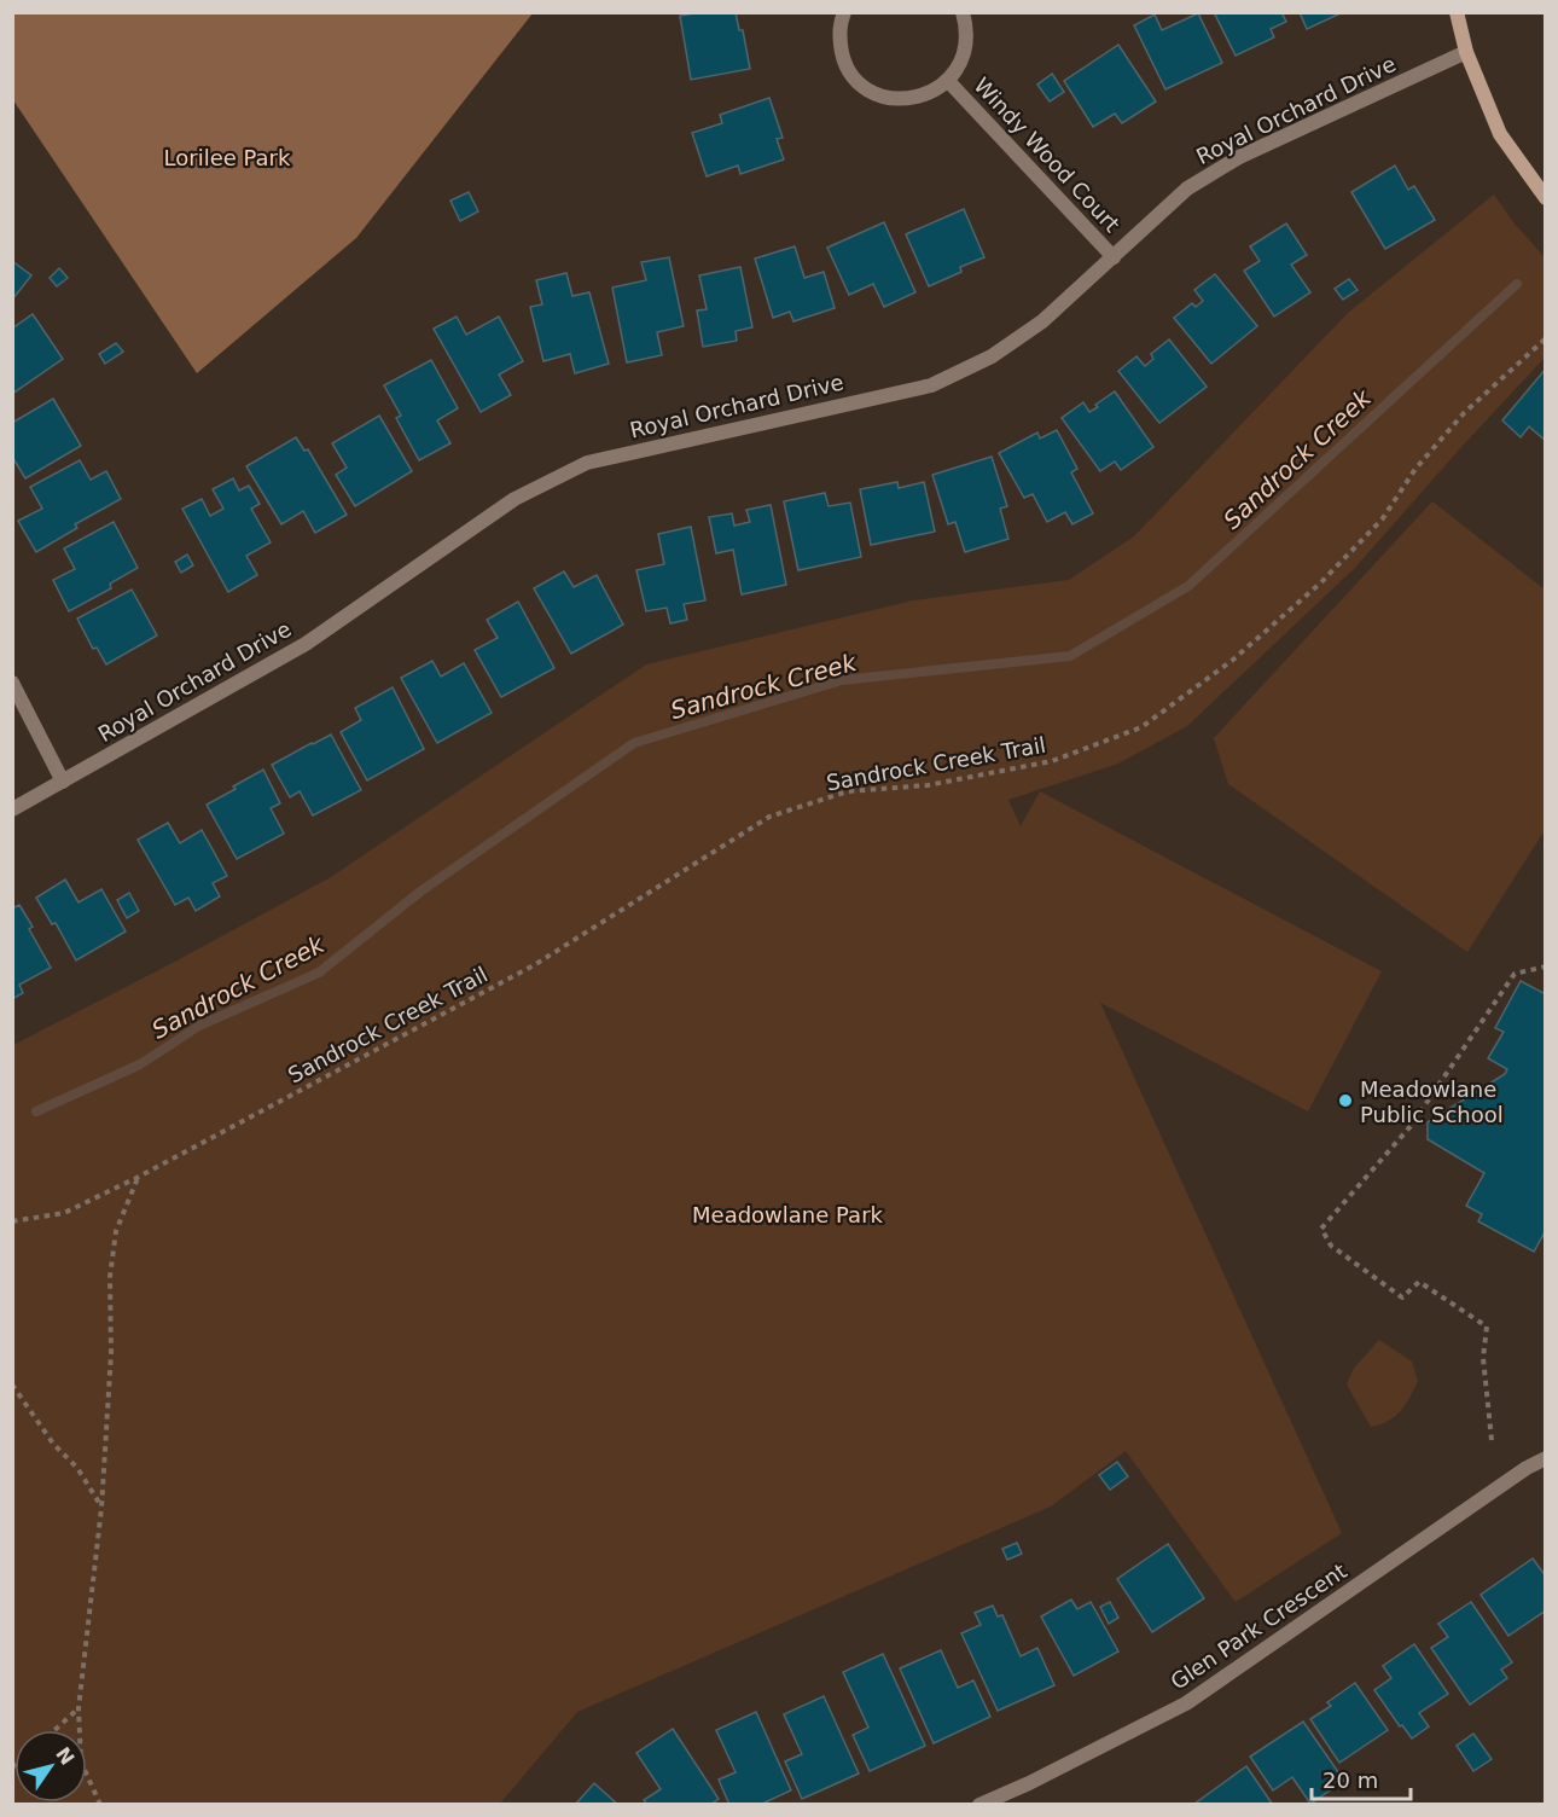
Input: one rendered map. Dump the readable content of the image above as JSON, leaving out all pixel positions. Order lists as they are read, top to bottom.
{
  "streets": {
    "street": ["Royal Orchard Drive", "Windy Wood Court", "Glen Park Crescent"],
    "path": ["Sandrock Creek Trail"]
  },
  "crossings": [
    ["Royal Orchard Drive", "Windy Wood Court"]
  ],
  "water": ["Sandrock Creek"],
  "parks": ["Lorilee Park", "Meadowlane Park"],
  "places": ["Meadowlane Public School"],
  "scale_bar": "20 m",
  "north": "top right"
}
